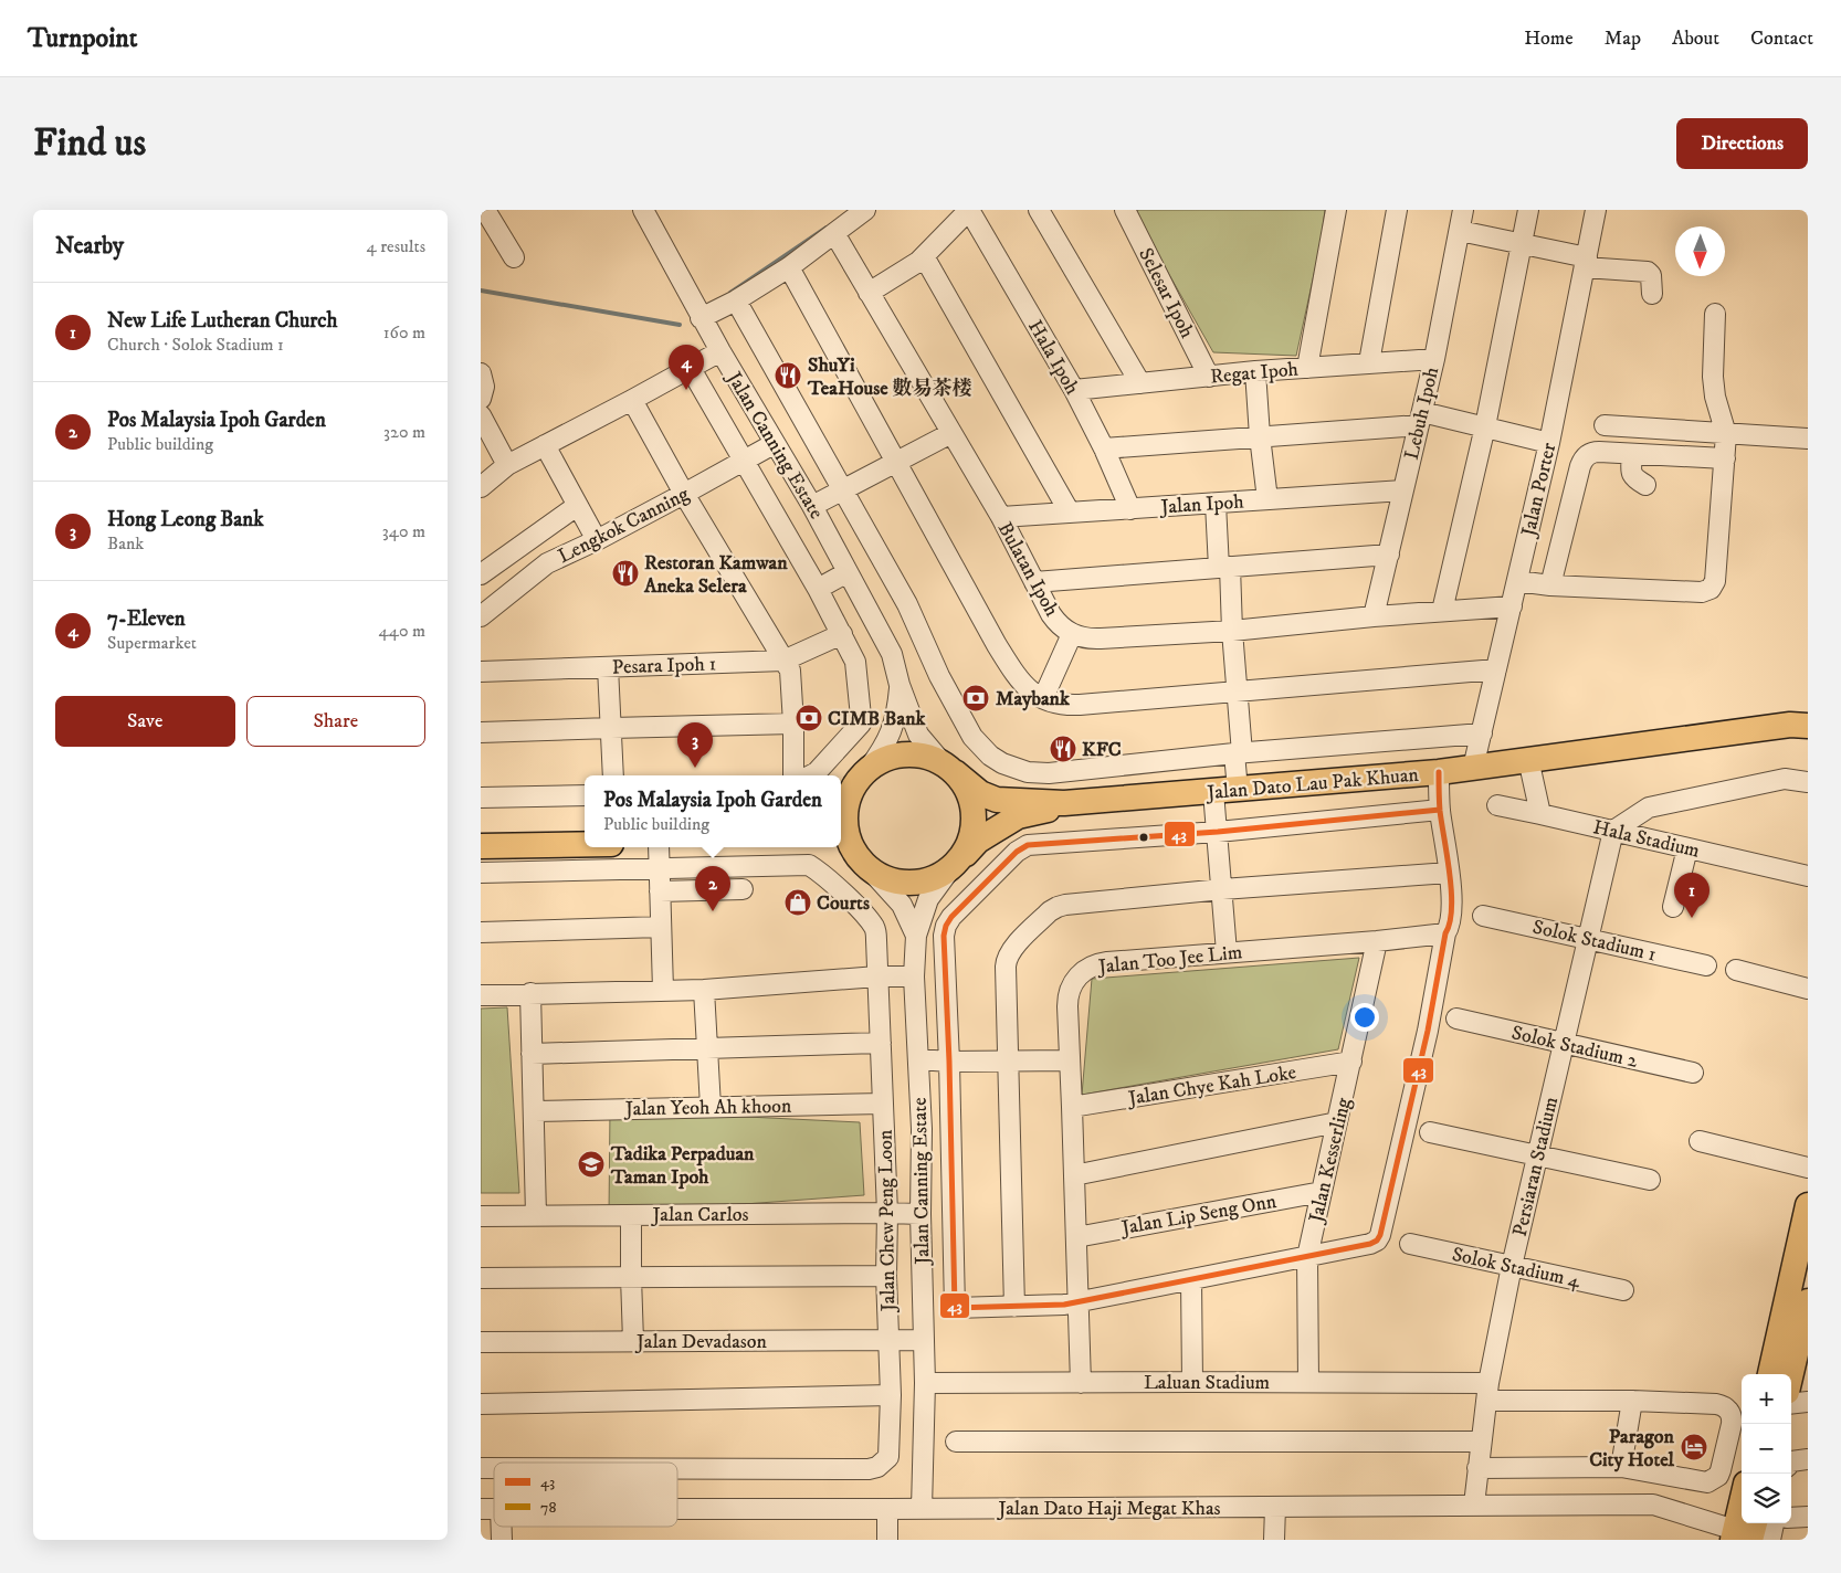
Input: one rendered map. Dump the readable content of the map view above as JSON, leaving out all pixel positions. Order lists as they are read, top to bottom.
{
  "streets": {
    "main road": ["Jalan Dato Lau Pak Khuan"],
    "street": [
      "Selesar Ipoh",
      "Hala Ipoh",
      "Regat Ipoh",
      "Lebuh Ipoh",
      "Jalan Canning Estate",
      "Jalan Porter",
      "Jalan Ipoh",
      "Lengkok Canning",
      "Bulatan Ipoh",
      "Pesara Ipoh 1",
      "Hala Stadium",
      "Solok Stadium 1",
      "Jalan Too Jee Lim",
      "Solok Stadium 2",
      "Jalan Chye Kah Loke",
      "Jalan Yeoh Ah khoon",
      "Jalan Kesserling",
      "Persiaran Stadium",
      "Jalan Carlos",
      "Jalan Lip Seng Onn",
      "Jalan Chew Peng Loon",
      "Solok Stadium 4",
      "Jalan Devadason",
      "Laluan Stadium",
      "Jalan Dato Haji Megat Khas"
    ]
  },
  "crossings": [
    ["Selesar Ipoh", "Regat Ipoh"],
    ["Hala Ipoh", "Regat Ipoh"],
    ["Hala Ipoh", "Jalan Ipoh"],
    ["Regat Ipoh", "Lebuh Ipoh"],
    ["Lebuh Ipoh", "Jalan Ipoh"],
    ["Lebuh Ipoh", "Bulatan Ipoh"],
    ["Jalan Canning Estate", "Lengkok Canning"],
    ["Jalan Canning Estate", "Jalan Dato Lau Pak Khuan"],
    ["Jalan Canning Estate", "Jalan Carlos"],
    ["Jalan Canning Estate", "Jalan Devadason"],
    ["Jalan Canning Estate", "Laluan Stadium"],
    ["Jalan Canning Estate", "Jalan Dato Haji Megat Khas"],
    ["Jalan Porter", "Bulatan Ipoh"],
    ["Jalan Porter", "Jalan Dato Lau Pak Khuan"],
    ["Jalan Ipoh", "Bulatan Ipoh"],
    ["Hala Stadium", "Persiaran Stadium"],
    ["Solok Stadium 1", "Persiaran Stadium"],
    ["Jalan Too Jee Lim", "Jalan Chye Kah Loke"],
    ["Jalan Too Jee Lim", "Jalan Kesserling"],
    ["Jalan Too Jee Lim", "Jalan Lip Seng Onn"],
    ["Jalan Too Jee Lim", "Laluan Stadium"],
    ["Solok Stadium 2", "Persiaran Stadium"],
    ["Jalan Chye Kah Loke", "Jalan Kesserling"],
    ["Jalan Yeoh Ah khoon", "Jalan Chew Peng Loon"],
    ["Jalan Kesserling", "Jalan Lip Seng Onn"],
    ["Jalan Kesserling", "Laluan Stadium"],
    ["Persiaran Stadium", "Solok Stadium 4"],
    ["Persiaran Stadium", "Laluan Stadium"],
    ["Persiaran Stadium", "Jalan Dato Haji Megat Khas"],
    ["Jalan Carlos", "Jalan Chew Peng Loon"],
    ["Jalan Chew Peng Loon", "Jalan Devadason"]
  ],
  "places": {
    "restaurant": ["ShuYi TeaHouse 數易茶楼", "Restoran Kamwan Aneka Selera", "KFC"],
    "bank": ["Maybank", "CIMB Bank"],
    "shop": ["Courts"],
    "school or university": ["Tadika Perpaduan Taman Ipoh"],
    "hotel": ["Paragon City Hotel"]
  },
  "lines": ["transit line 43"],
  "legend": ["43", "78"],
  "north": "bottom",
  "page": {
    "header": "Turnpoint",
    "nav": [
      "Home",
      "Map",
      "About",
      "Contact"
    ],
    "buttons": [
      "Directions",
      ["Save", "Share"]
    ],
    "title": "Find us",
    "heading": ["Nearby", "4 results"],
    "list": [
      {
        "mark": "1",
        "name": "New Life Lutheran Church",
        "note": "Church · Solok Stadium 1",
        "value": "160 m"
      },
      {
        "mark": "2",
        "name": "Pos Malaysia Ipoh Garden",
        "note": "Public building",
        "value": "320 m"
      },
      {
        "mark": "3",
        "name": "Hong Leong Bank",
        "note": "Bank",
        "value": "340 m"
      },
      {
        "mark": "4",
        "name": "7-Eleven",
        "note": "Supermarket",
        "value": "440 m"
      }
    ],
    "pins": [
      "4",
      "3",
      "2",
      "1"
    ],
    "popup": ["Pos Malaysia Ipoh Garden", "Public building"],
    "map_buttons": ["+", "−"]
  }
}
